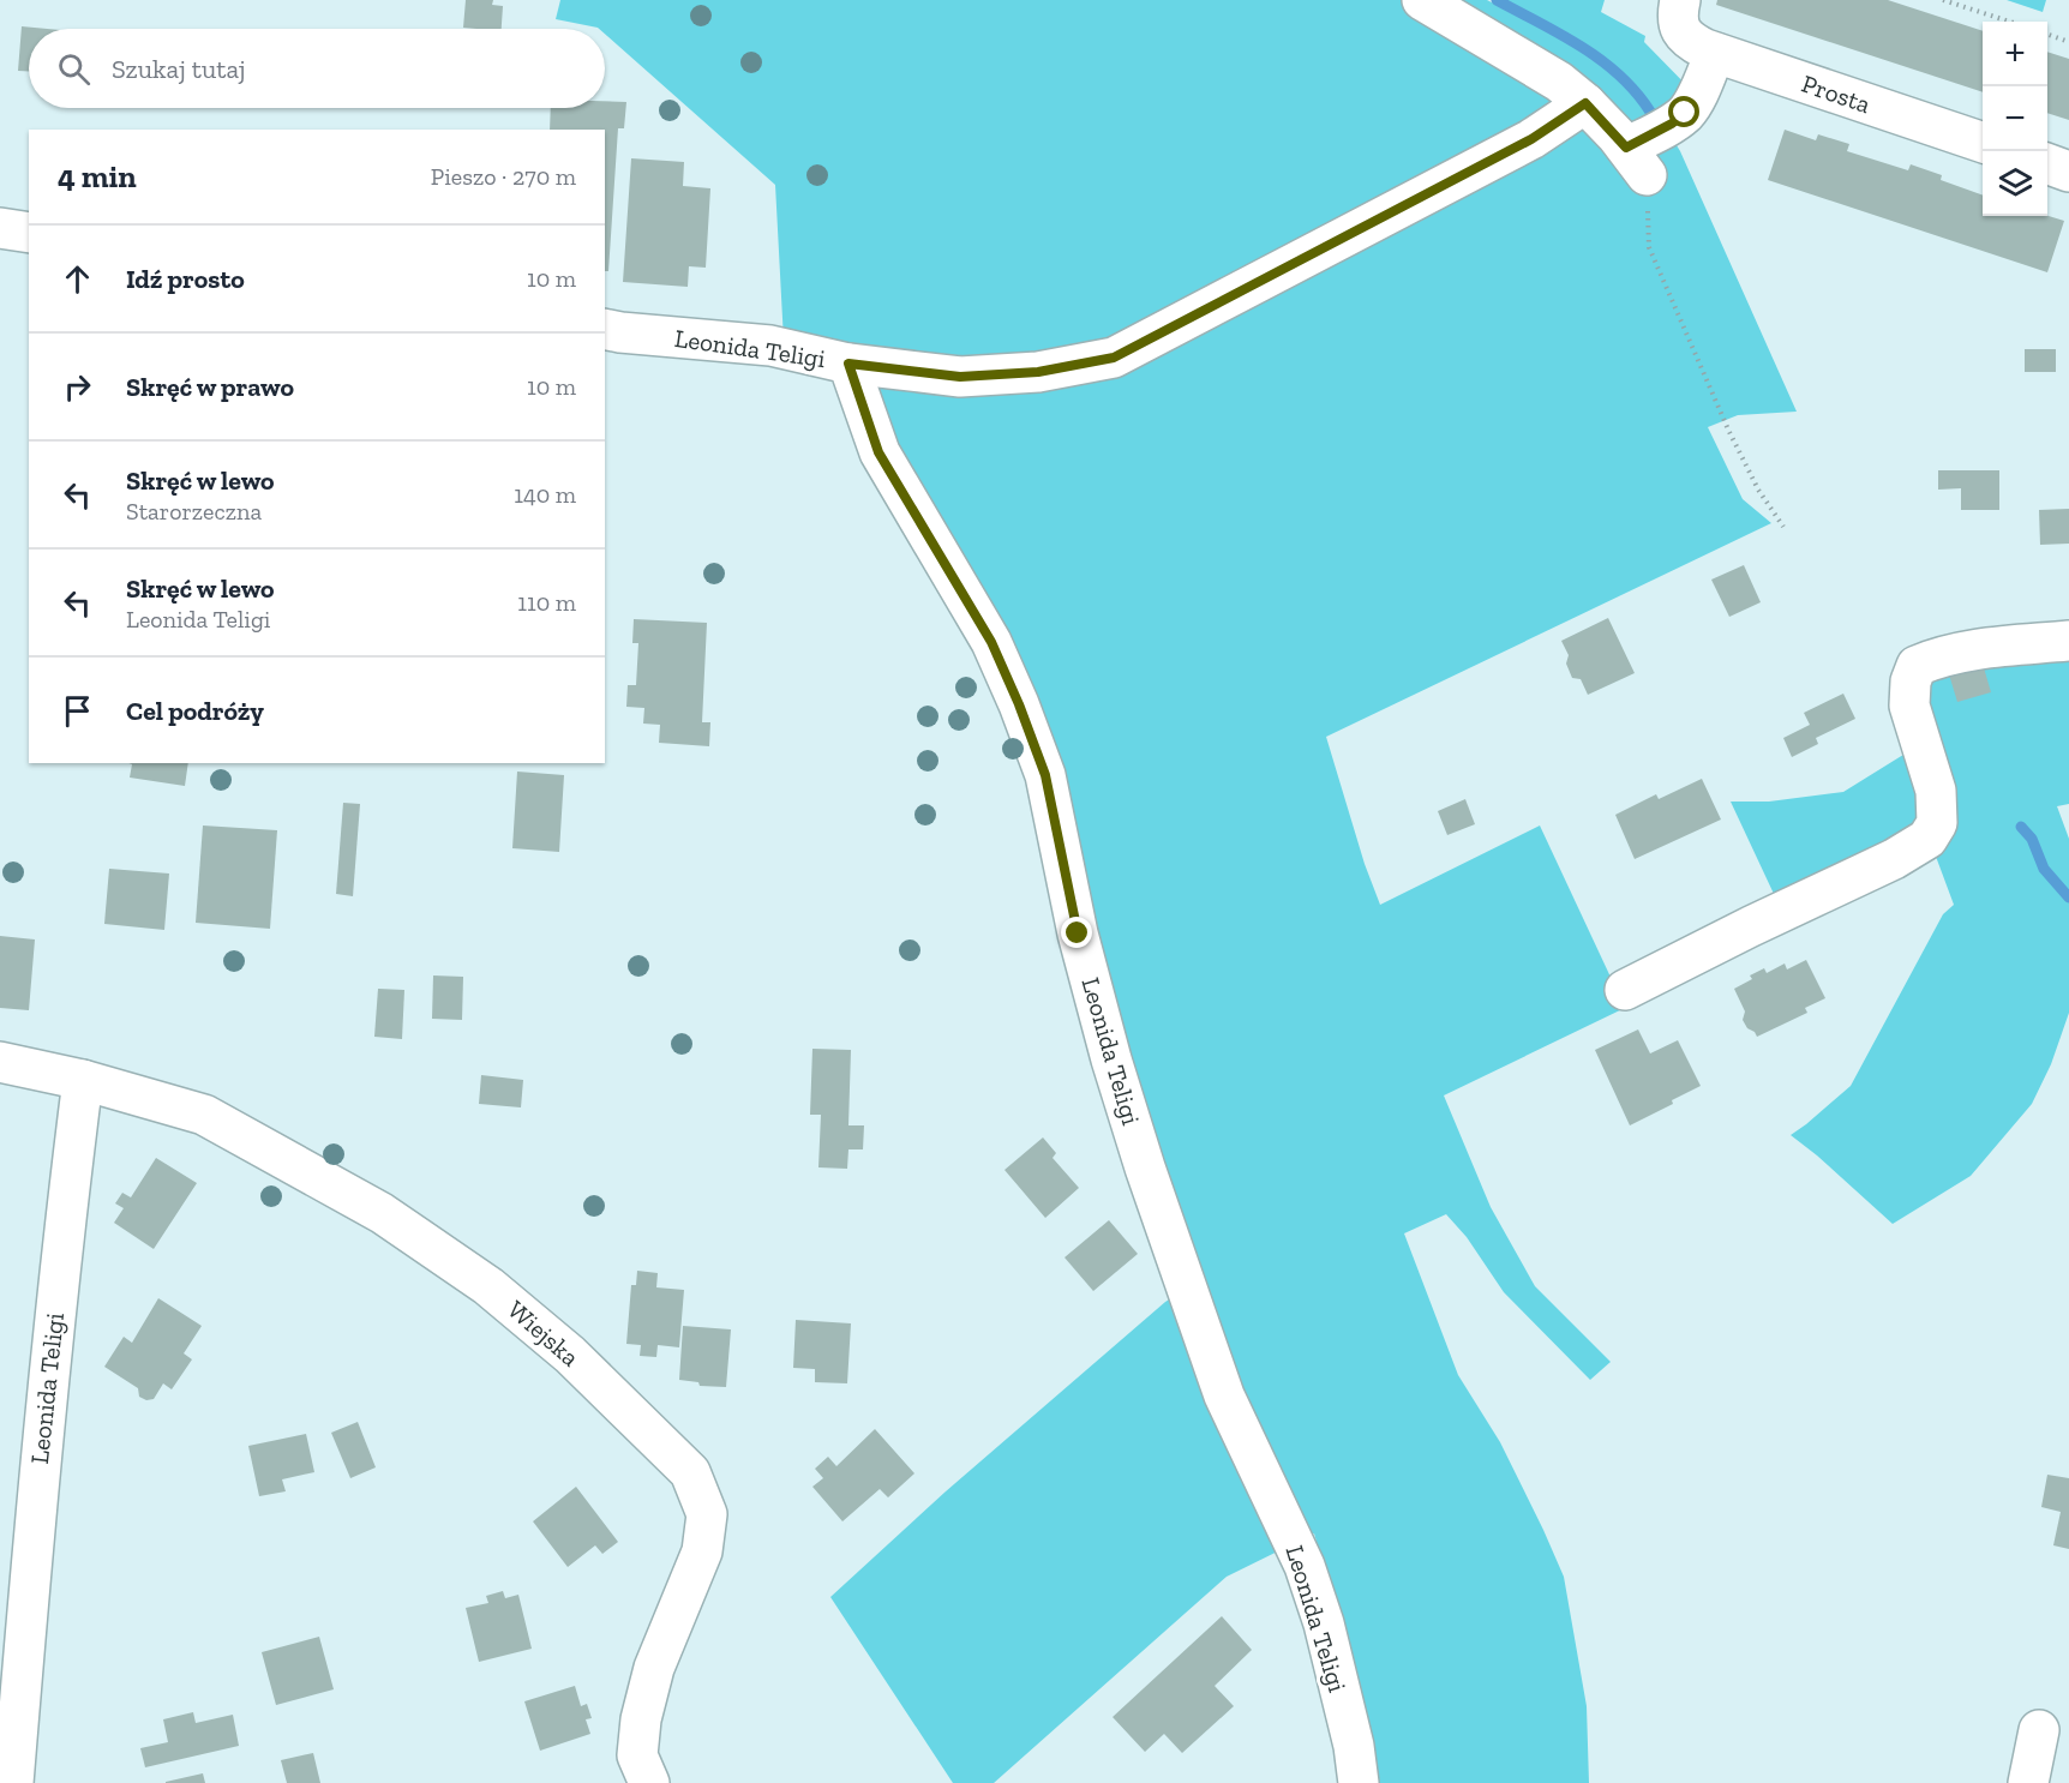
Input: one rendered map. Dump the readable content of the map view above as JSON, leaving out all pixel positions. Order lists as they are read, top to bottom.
{
  "streets": {
    "street": ["Prosta", "Leonida Teligi", "Wiejska"]
  },
  "crossings": [
    ["Leonida Teligi", "Wiejska"]
  ],
  "page": {
    "map_buttons": ["+", "−"],
    "search": "Szukaj tutaj",
    "heading": ["4 min", "Pieszo · 270 m"],
    "list": [
      ["Idź prosto", "10 m"],
      ["Skręć w prawo", "10 m"],
      ["Skręć w lewo", "Starorzeczna", "140 m"],
      ["Skręć w lewo", "Leonida Teligi", "110 m"],
      "Cel podróży"
    ]
  }
}
